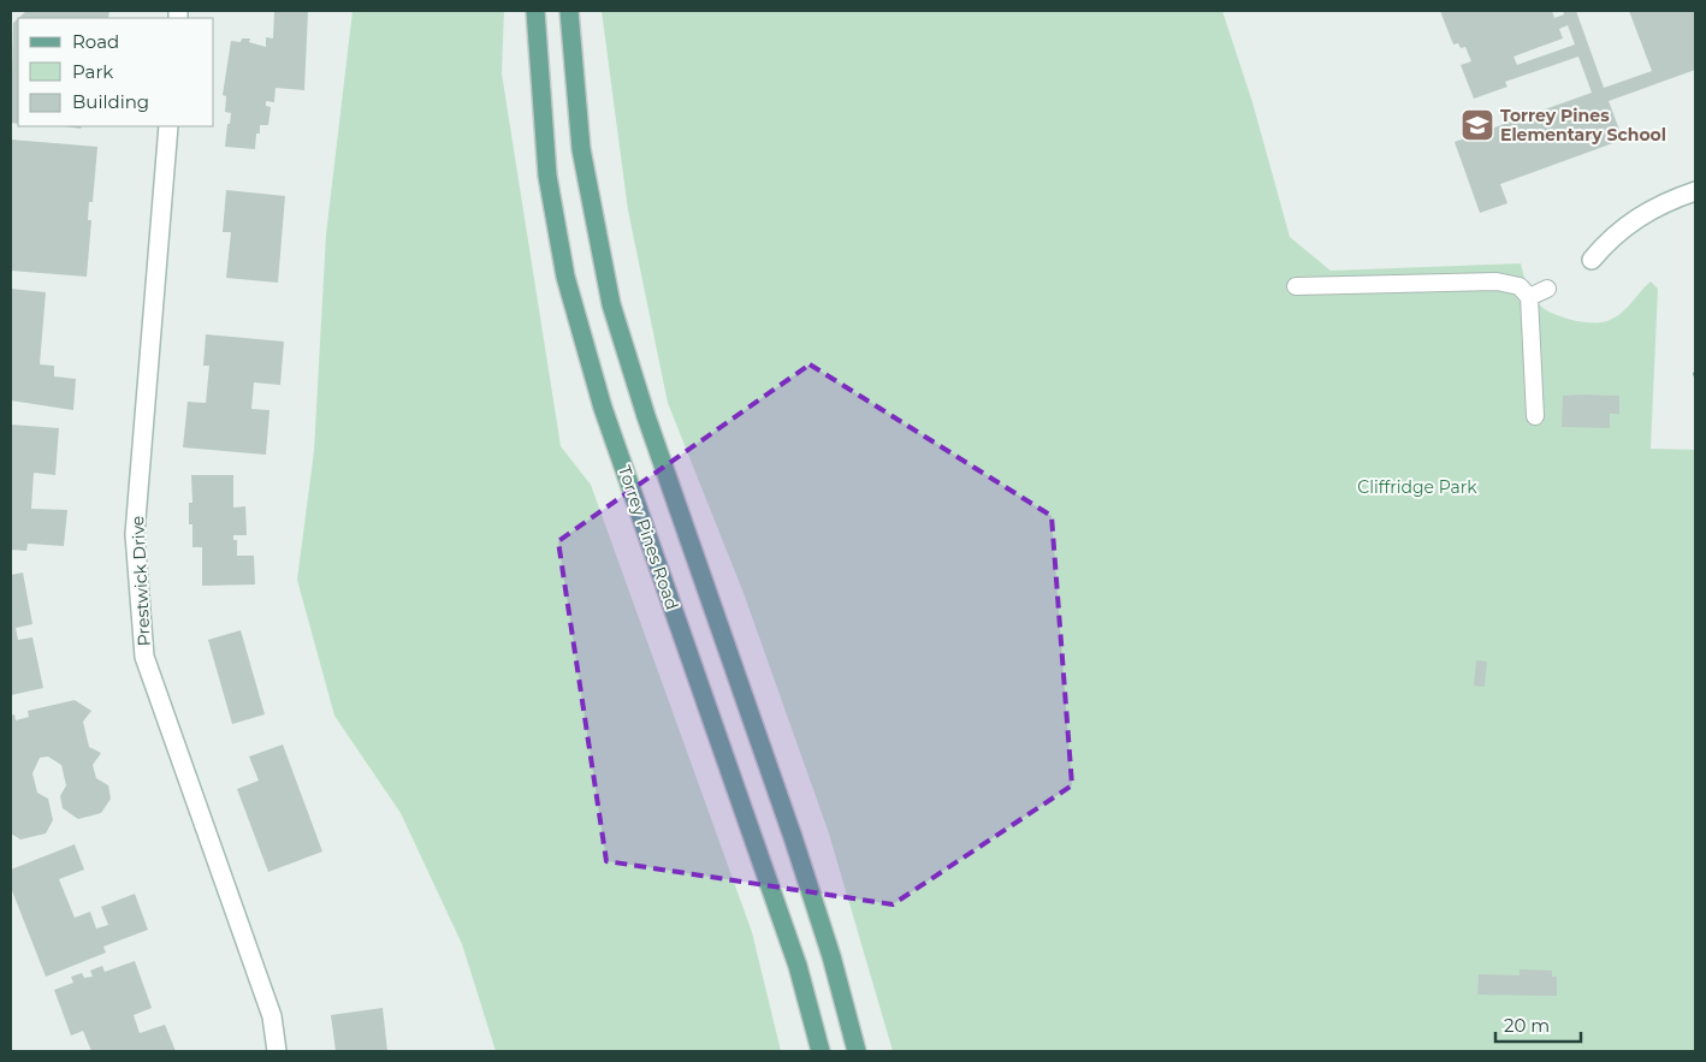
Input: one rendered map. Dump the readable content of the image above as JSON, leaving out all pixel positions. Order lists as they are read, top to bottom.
{
  "streets": {
    "main road": ["Torrey Pines Road"],
    "street": ["Prestwick Drive"]
  },
  "parks": ["Cliffridge Park"],
  "places": {
    "school or university": ["Torrey Pines Elementary School"]
  },
  "legend": ["Road", "Park", "Building"],
  "scale_bar": "20 m"
}
